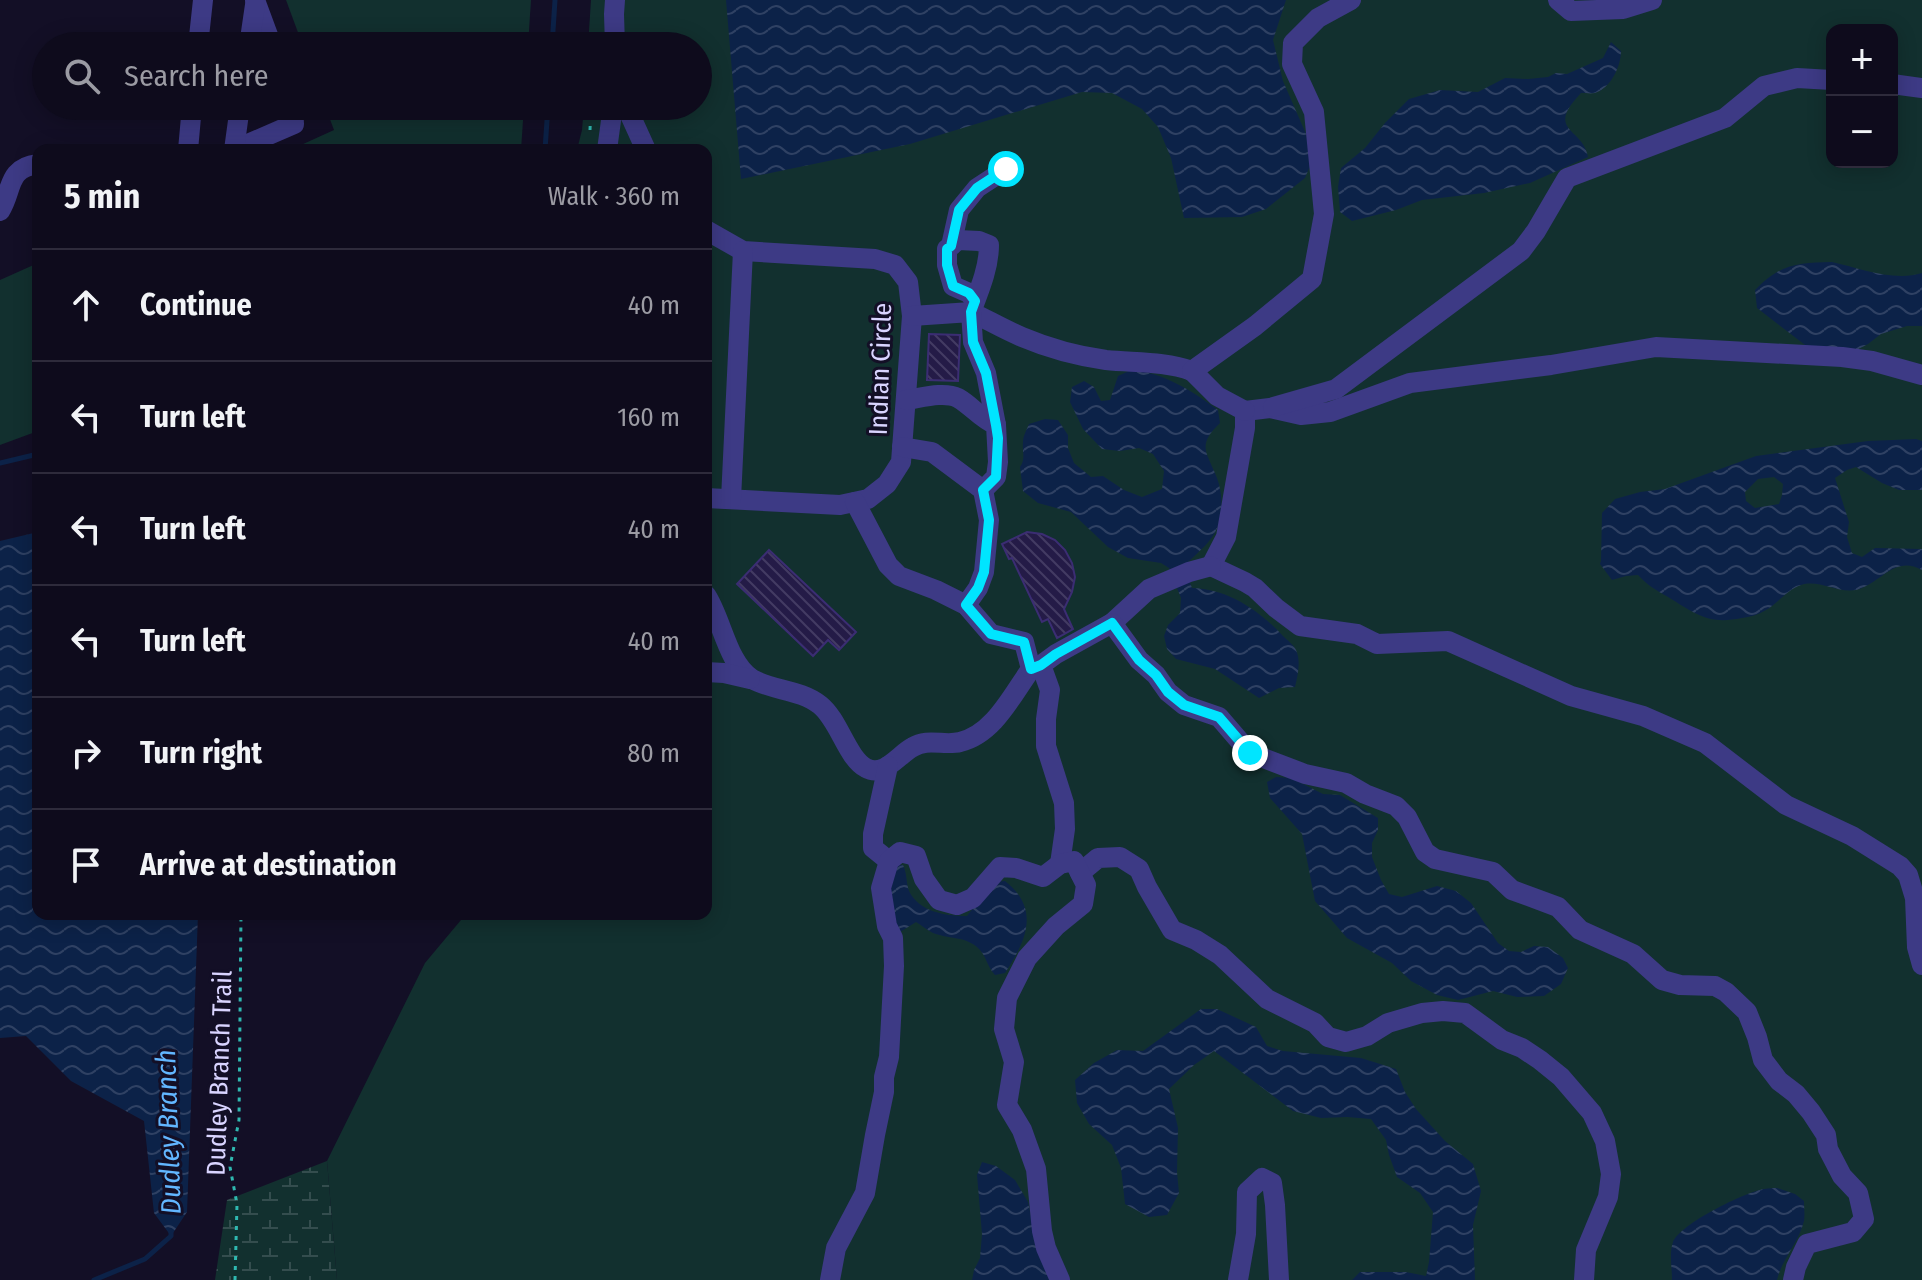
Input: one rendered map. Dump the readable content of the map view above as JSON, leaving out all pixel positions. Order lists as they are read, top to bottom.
{
  "streets": {
    "lane": ["Indian Circle"],
    "path": ["Dudley Branch Trail"]
  },
  "water": ["Dudley Branch"],
  "page": {
    "map_buttons": ["+", "−"],
    "search": "Search here",
    "heading": ["5 min", "Walk · 360 m"],
    "list": [
      ["Continue", "40 m"],
      ["Turn left", "160 m"],
      ["Turn left", "40 m"],
      ["Turn left", "40 m"],
      ["Turn right", "80 m"],
      "Arrive at destination"
    ]
  }
}
